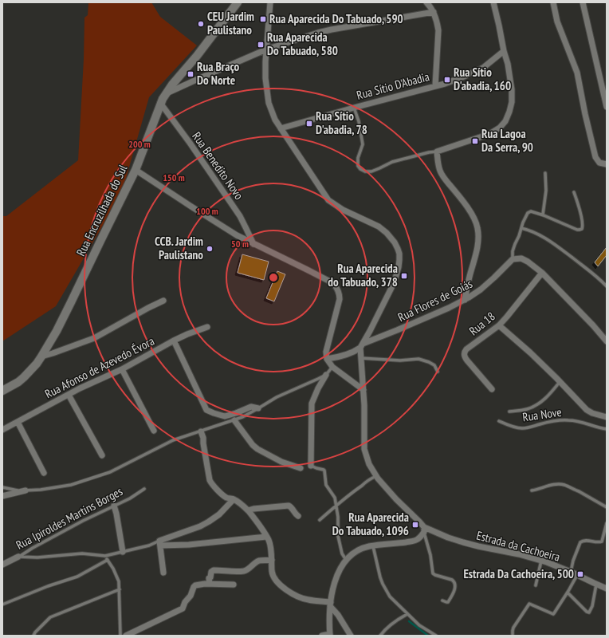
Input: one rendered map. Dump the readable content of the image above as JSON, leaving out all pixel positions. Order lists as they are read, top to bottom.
{
  "streets": {
    "street": [
      "Rua Sítio D'Abadia",
      "Rua Benedito Novo",
      "Rua Encruzilhada do Sul",
      "Rua Flores de Goiás",
      "Rua 18",
      "Rua Afonso de Azevedo Évora",
      "Rua Ipiroldes Martins Borges",
      "Estrada da Cachoeira"
    ],
    "lane": ["Rua Nove"]
  },
  "crossings": [
    ["Rua Benedito Novo", "Rua Encruzilhada do Sul"]
  ],
  "places": {
    "transit": [
      "Rua Aparecida Do Tabuado, 590",
      "Rua Aparecida Do Tabuado, 580",
      "Rua Braço Do Norte",
      "Rua Sítio D'abadia, 160",
      "Rua Sítio D'abadia, 78",
      "Rua Lagoa Da Serra, 90",
      "Rua Aparecida do Tabuado, 378",
      "Rua Aparecida Do Tabuado, 1096",
      "Estrada Da Cachoeira, 500"
    ],
    "other": ["CEU Jardim Paulistano", "CCB. Jardim Paulistano"]
  },
  "rings": [
    "200 m",
    "150 m",
    "100 m",
    "50 m"
  ]
}
